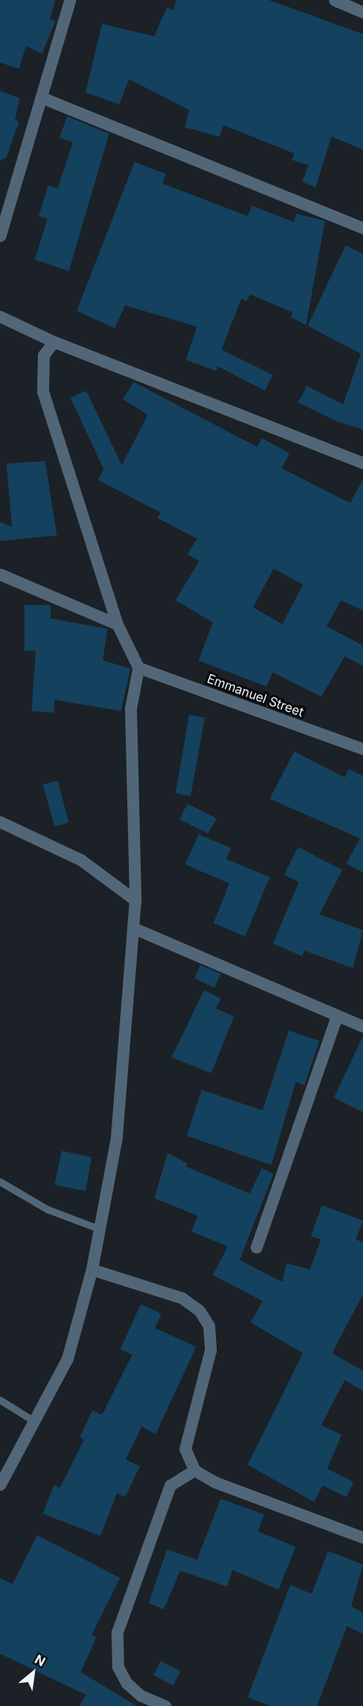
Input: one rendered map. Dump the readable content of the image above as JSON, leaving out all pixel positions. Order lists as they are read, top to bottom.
{
  "streets": {
    "street": ["Emmanuel Street"]
  },
  "north": "top right"
}
